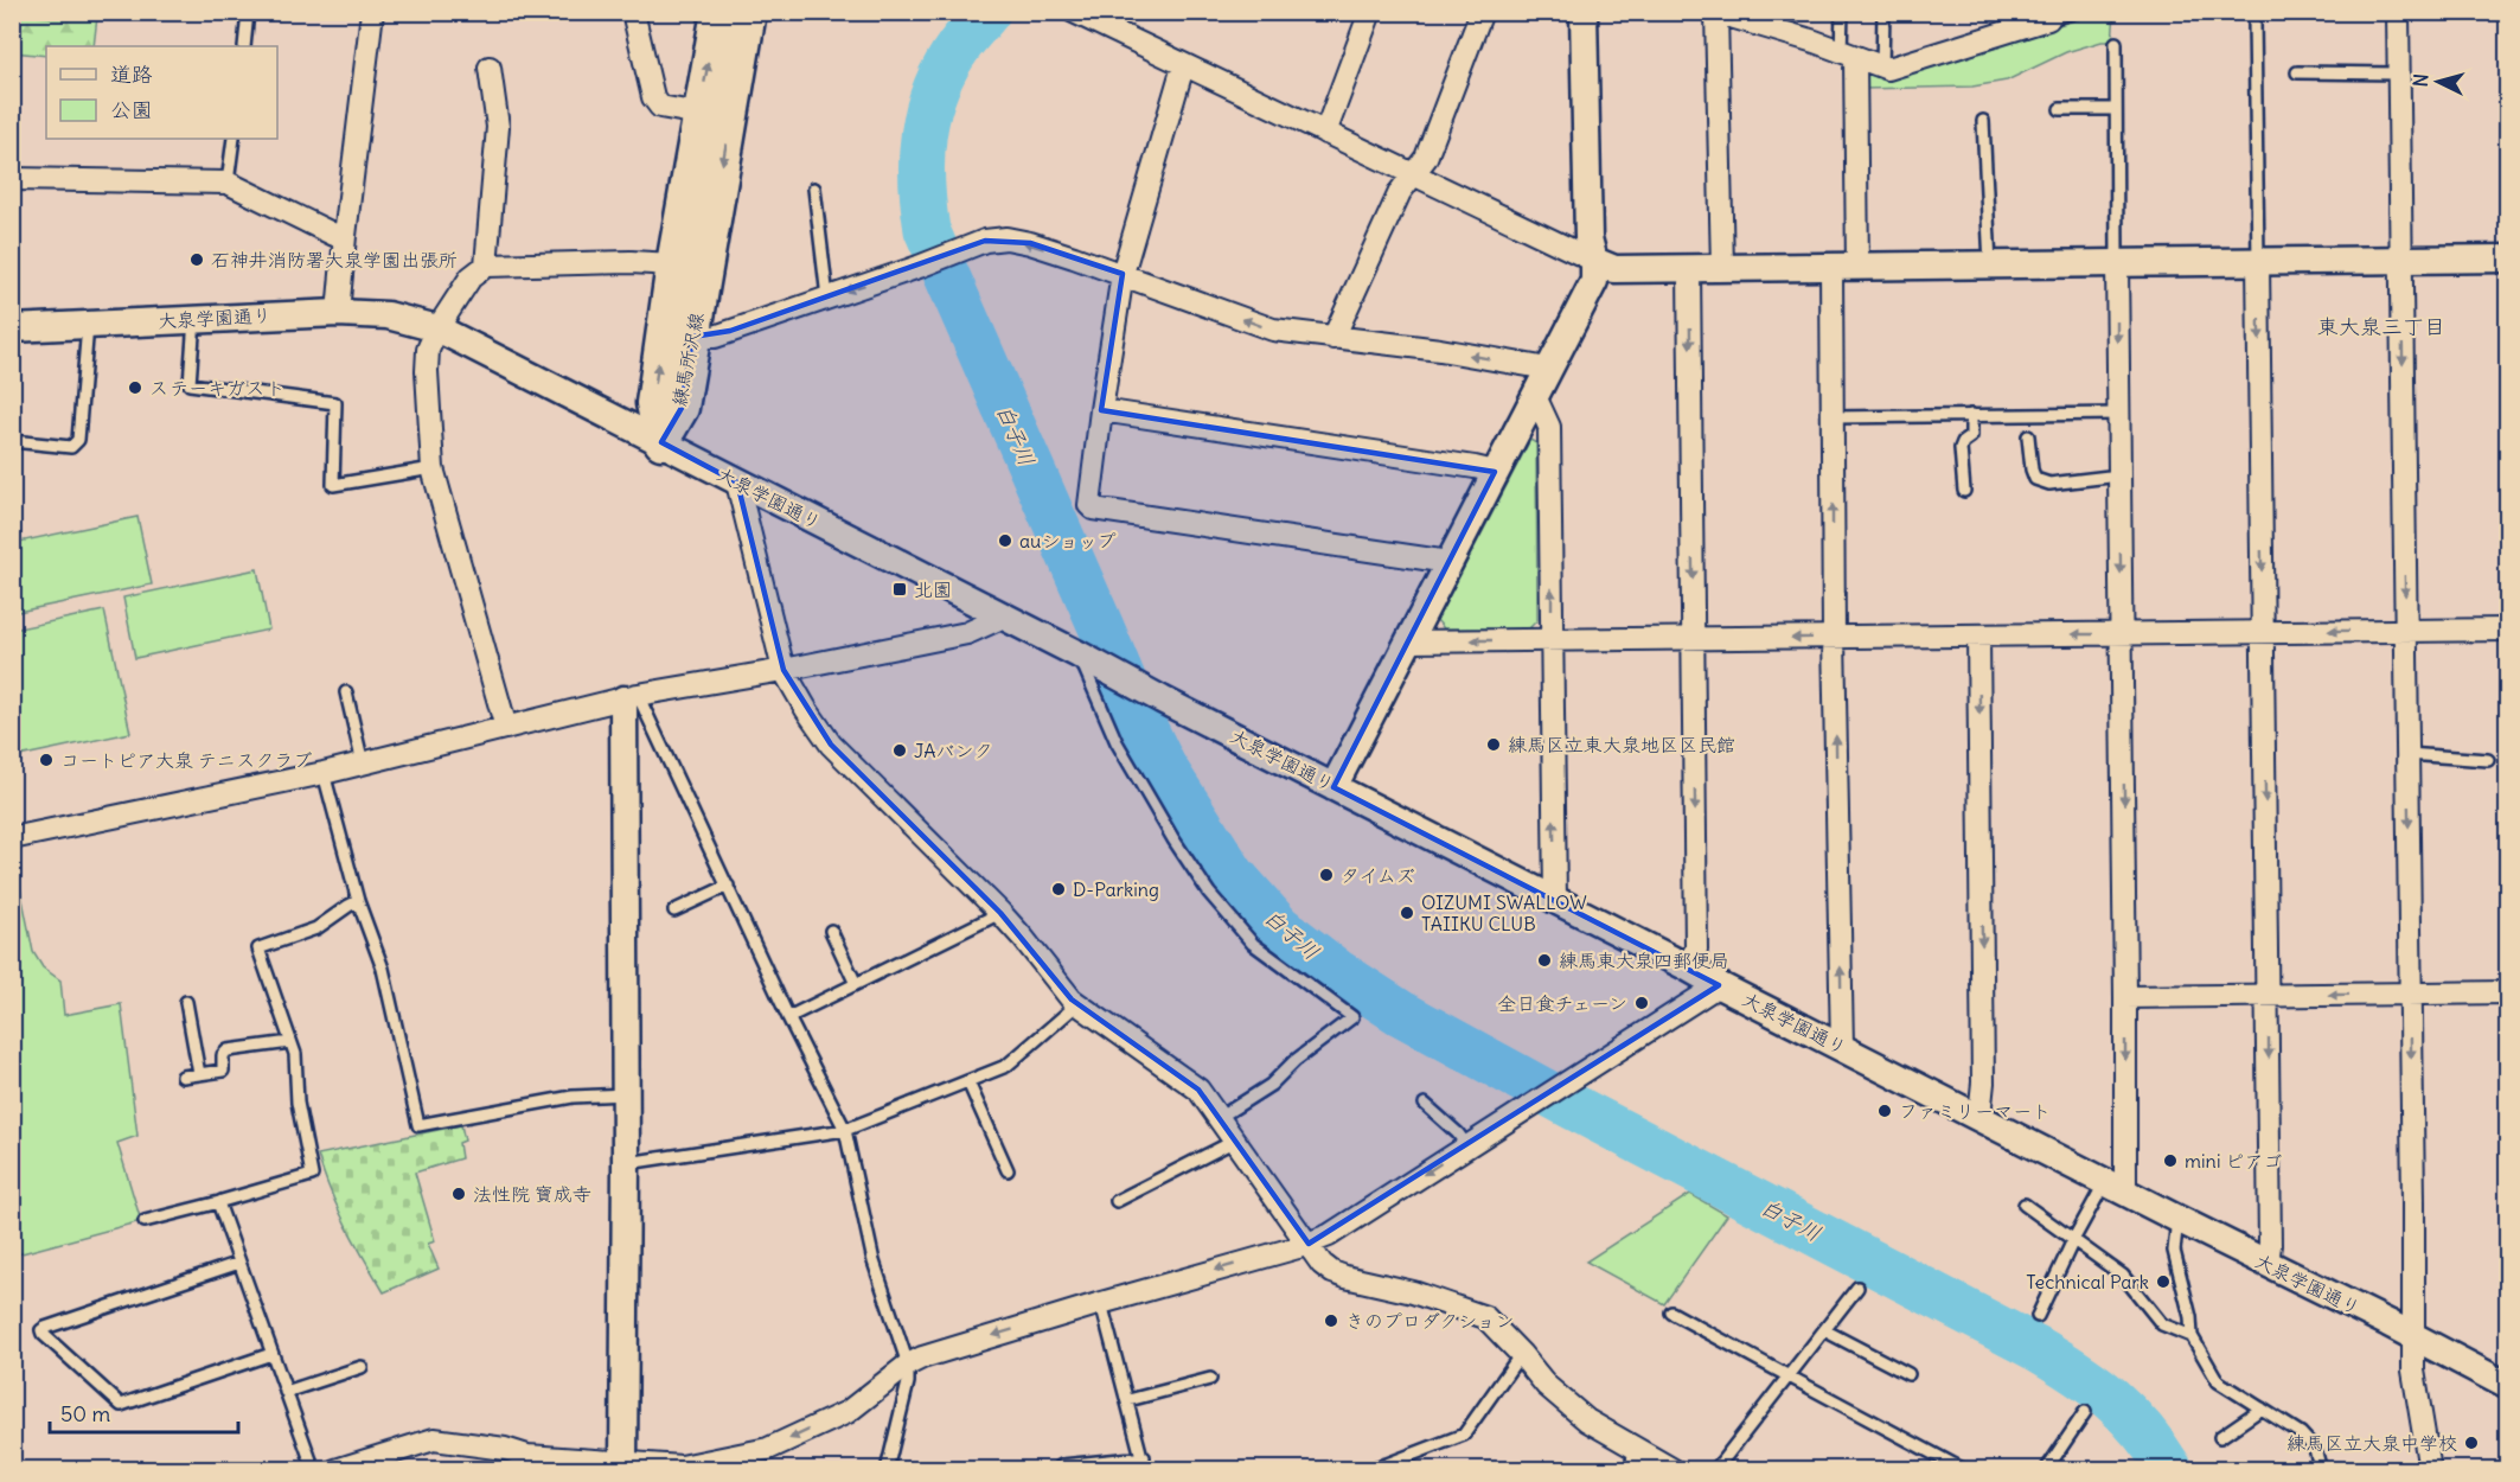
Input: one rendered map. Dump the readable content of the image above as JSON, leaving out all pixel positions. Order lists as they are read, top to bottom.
{
  "streets": {
    "main road": ["練馬所沢線"],
    "street": ["大泉学園通り"]
  },
  "crossings": [
    ["大泉学園通り", "練馬所沢線"]
  ],
  "districts": ["東大泉三丁目"],
  "water": ["白子川"],
  "places": {
    "other": [
      "石神井消防署大泉学園出張所",
      "ステーキガスト",
      "auショップ",
      "練馬区立東大泉地区区民館",
      "JAバンク",
      "コートピア大泉 テニスクラブ",
      "タイムズ",
      "D-Parking",
      "OIZUMI SWALLOW TAIIKU CLUB",
      "練馬東大泉四郵便局",
      "全日食チェーン",
      "ファミリーマート",
      "mini ピアゴ",
      "法性院 寶成寺",
      "Technical Park",
      "きのプロダクション",
      "練馬区立大泉中学校"
    ],
    "transit": ["北園"]
  },
  "legend": ["道路", "公園"],
  "scale_bar": "50 m",
  "north": "left"
}
